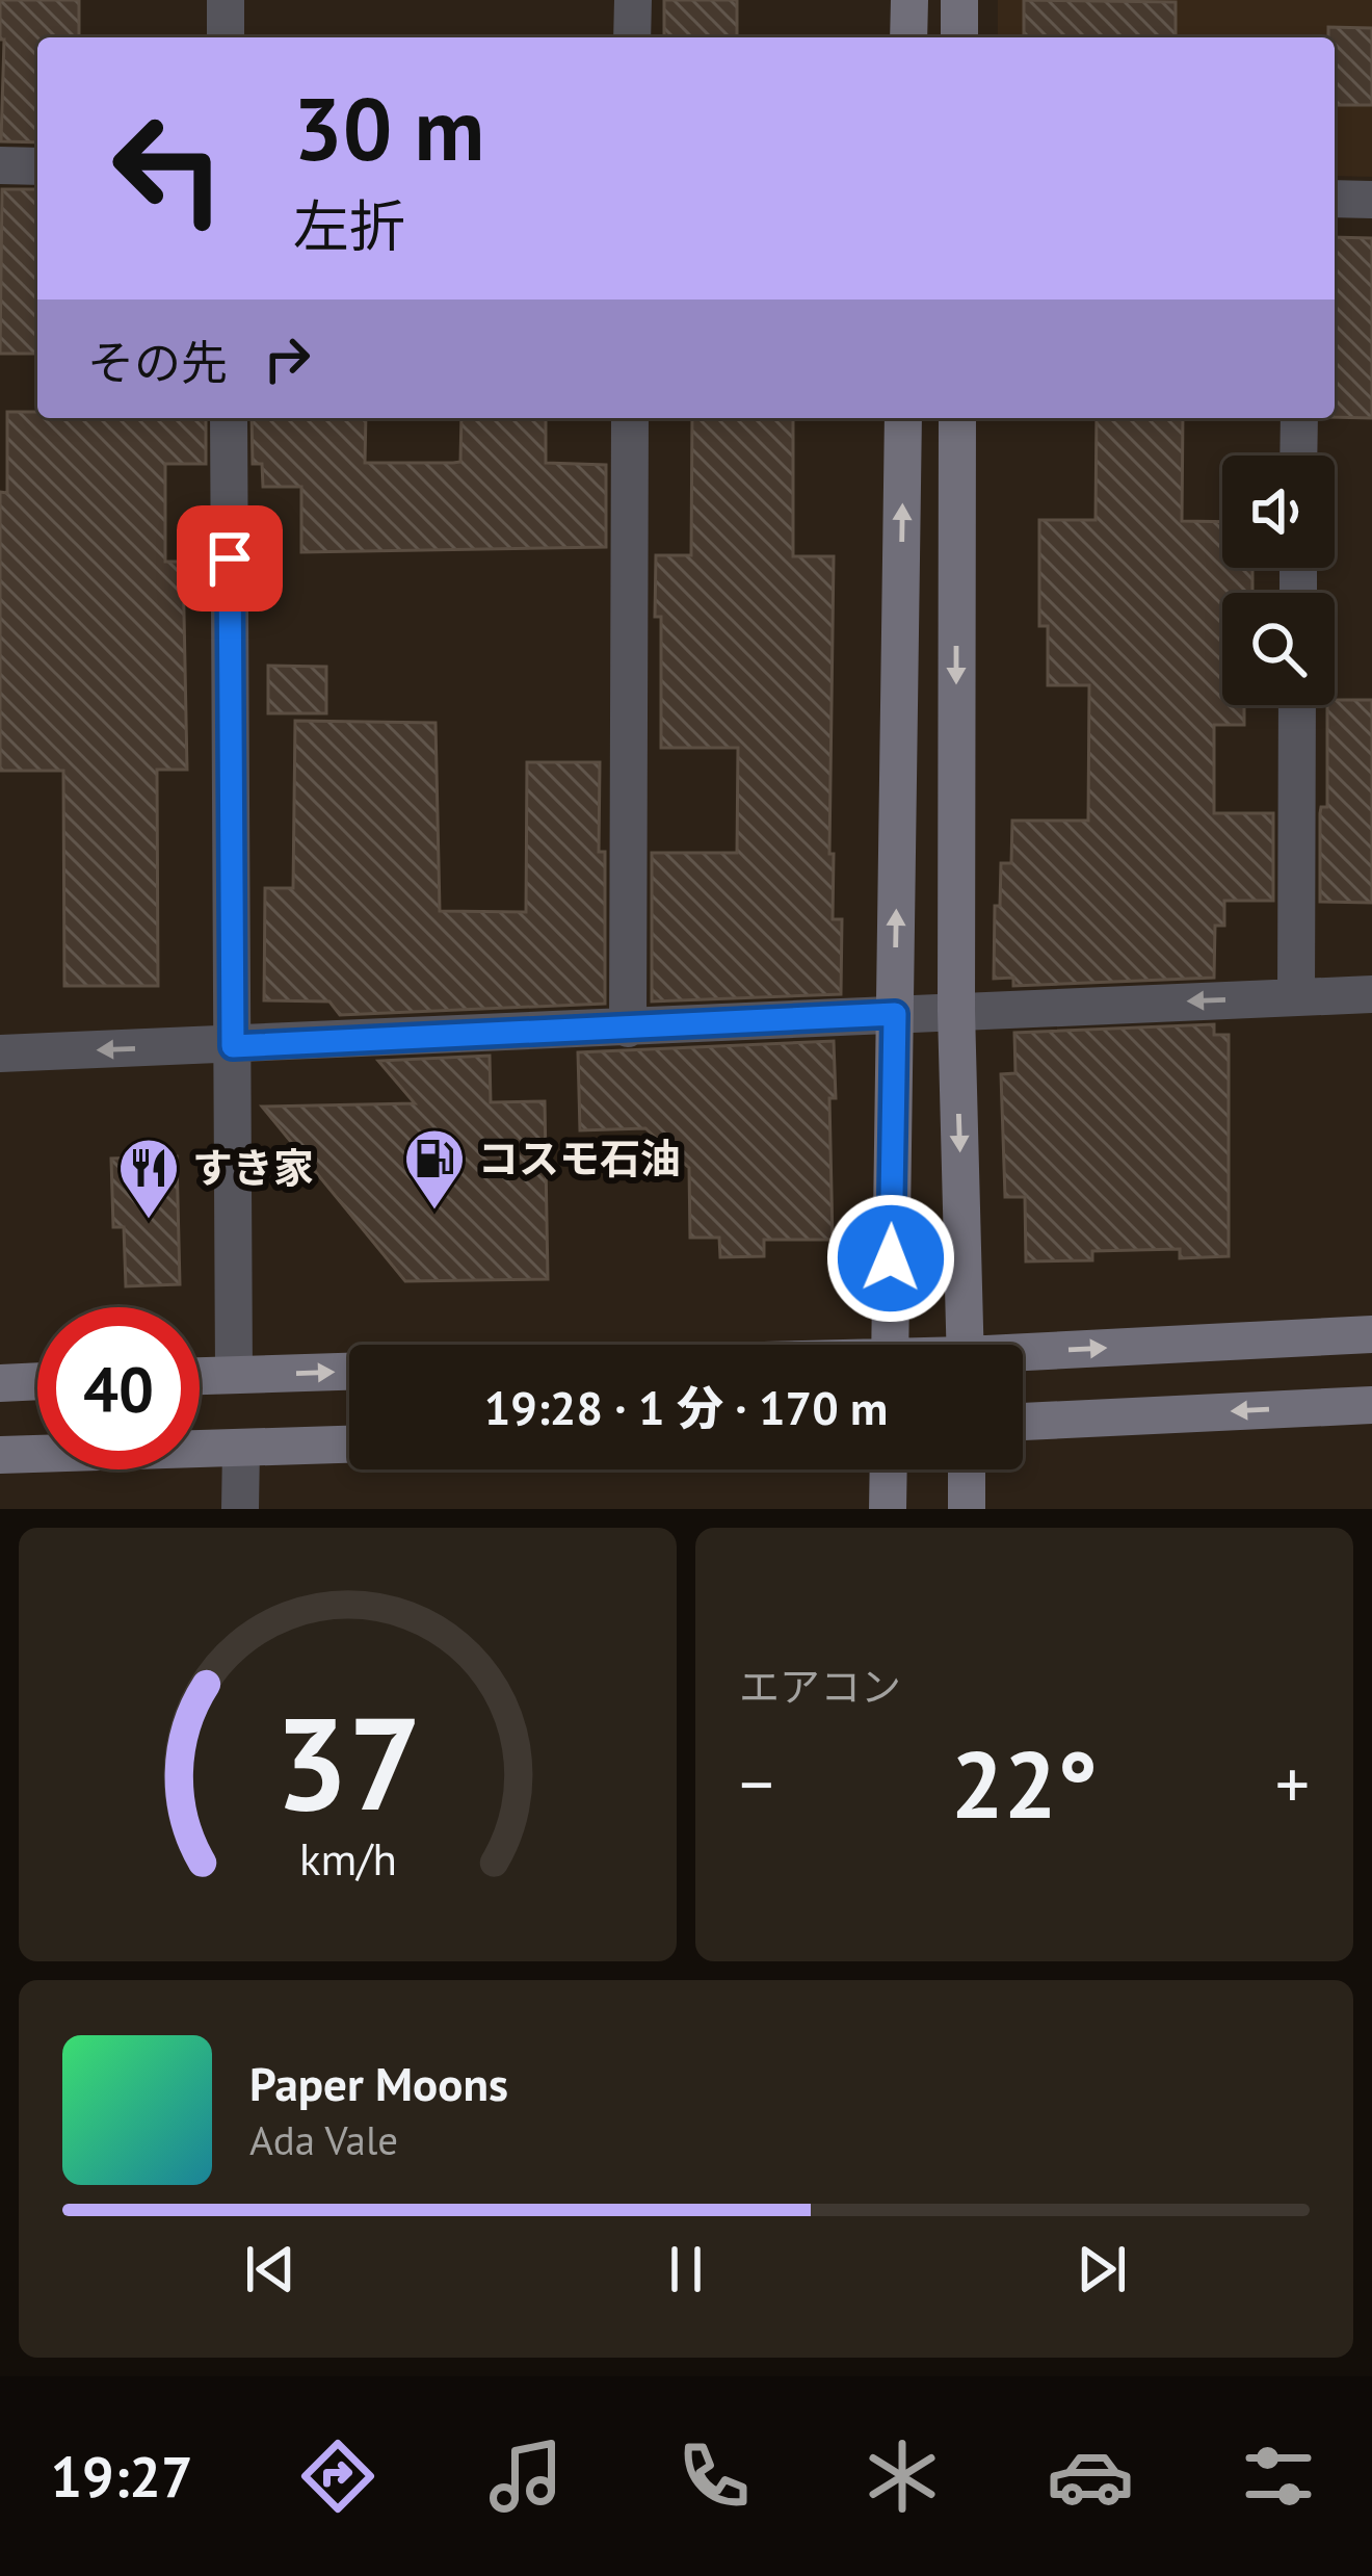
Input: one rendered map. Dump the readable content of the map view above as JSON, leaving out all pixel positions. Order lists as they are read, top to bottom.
{
  "places": {
    "fuel station": ["コスモ石油"],
    "restaurant": ["すき家"]
  },
  "page": {
    "turn": ["30 m", "左折"],
    "then": "その先",
    "limit": "40",
    "trip": "19:28 · 1 分 · 170 m",
    "tile": "エアコン",
    "heat": ["−", "22°", "+"],
    "song": ["Paper Moons", "Ada Vale"],
    "tabs": "19:27",
    "gauge": ["37", "km/h"]
  }
}
